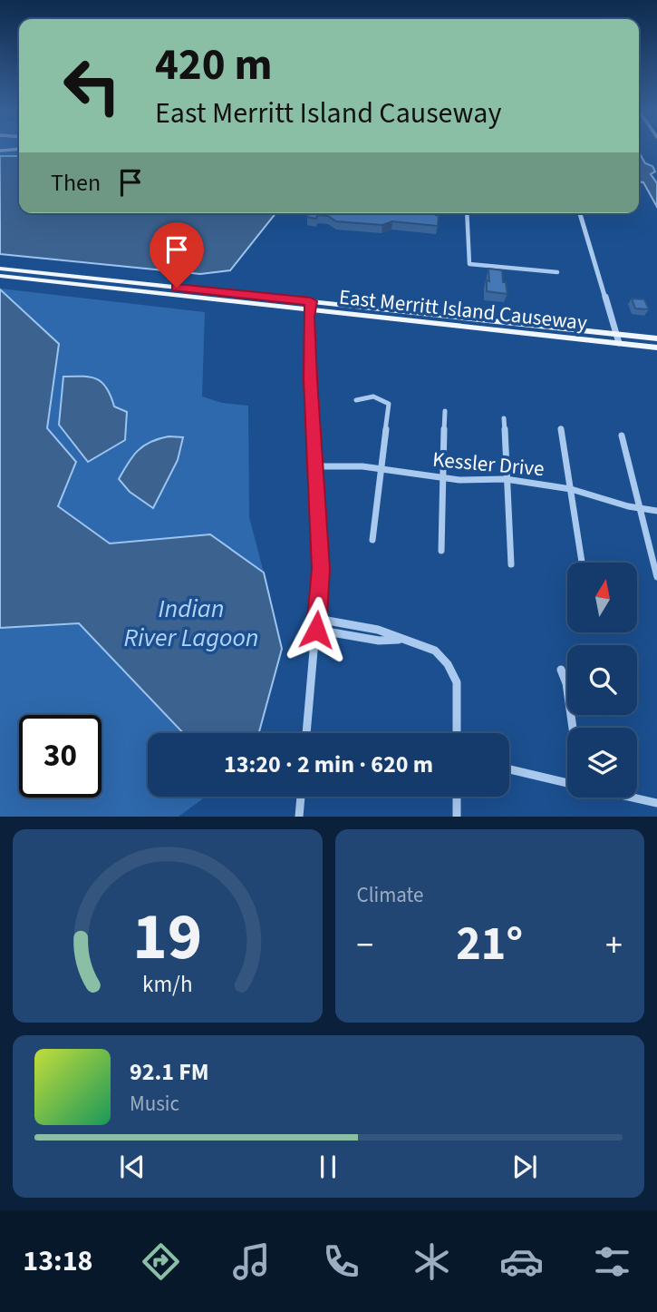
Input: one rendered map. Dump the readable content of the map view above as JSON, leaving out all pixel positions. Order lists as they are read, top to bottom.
{
  "streets": {
    "main road": ["East Merritt Island Causeway"],
    "street": ["Kessler Drive"]
  },
  "water": ["Indian River Lagoon"],
  "north": "top",
  "page": {
    "turn": ["420 m", "East Merritt Island Causeway"],
    "then": "Then",
    "limit": "30",
    "trip": "13:20 · 2 min · 620 m",
    "tile": "Climate",
    "heat": ["−", "21°", "+"],
    "song": ["92.1 FM", "Music"],
    "tabs": "13:18",
    "gauge": ["19", "km/h"]
  }
}
